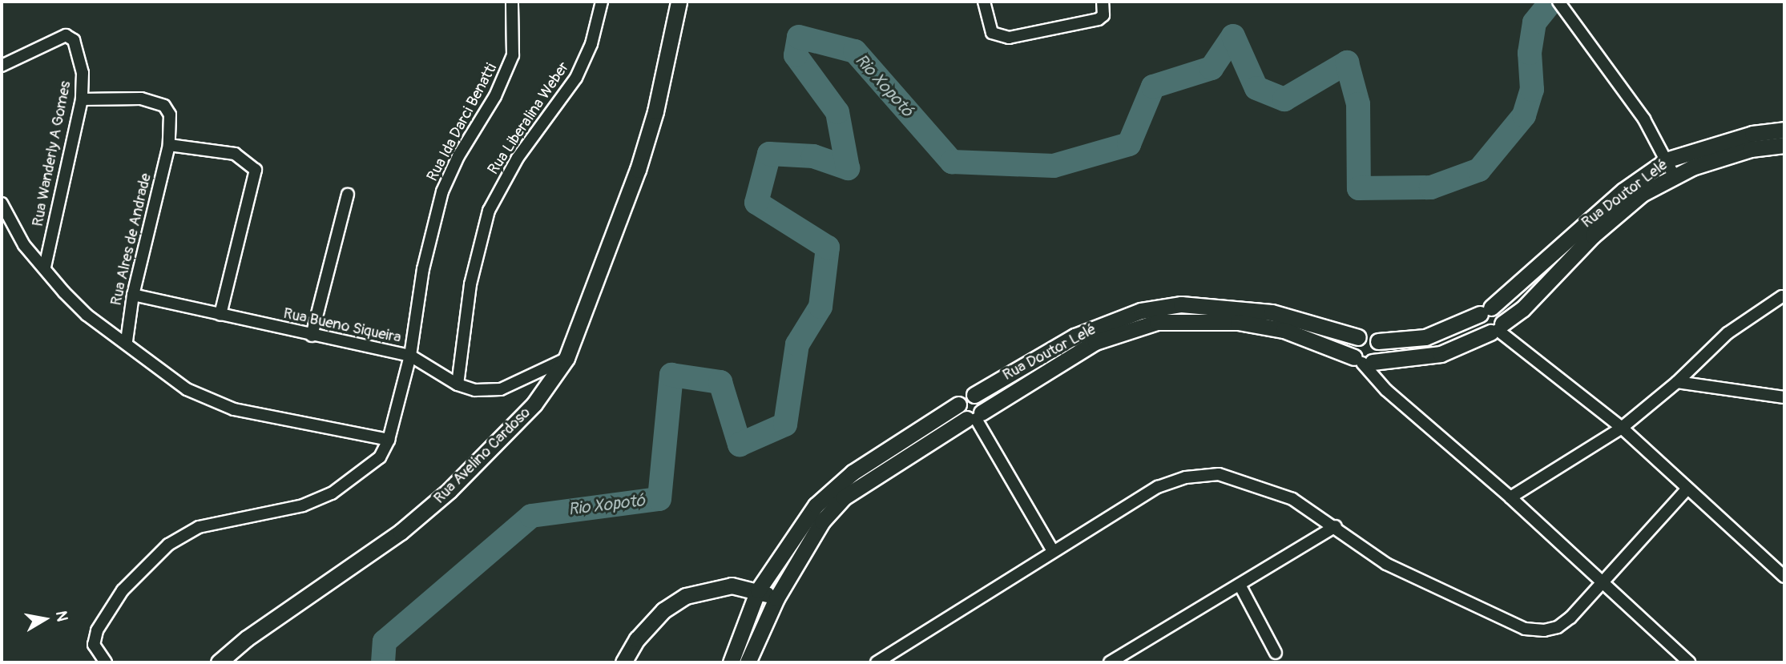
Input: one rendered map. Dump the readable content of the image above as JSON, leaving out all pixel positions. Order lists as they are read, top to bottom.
{
  "streets": {
    "street": [
      "Rua Liberalina Weber",
      "Rua Ida Darci Benatti",
      "Rua Wanderly A Gomes",
      "Rua Doutor Lelé",
      "Rua Alres de Andrade",
      "Rua Bueno Siqueira",
      "Rua Avelino Cardoso"
    ]
  },
  "crossings": [
    ["Rua Liberalina Weber", "Rua Bueno Siqueira"],
    ["Rua Ida Darci Benatti", "Rua Bueno Siqueira"],
    ["Rua Wanderly A Gomes", "Rua Alres de Andrade"],
    ["Rua Alres de Andrade", "Rua Bueno Siqueira"],
    ["Rua Bueno Siqueira", "Rua Avelino Cardoso"]
  ],
  "water": ["Rio Xopotó"],
  "north": "right"
}
